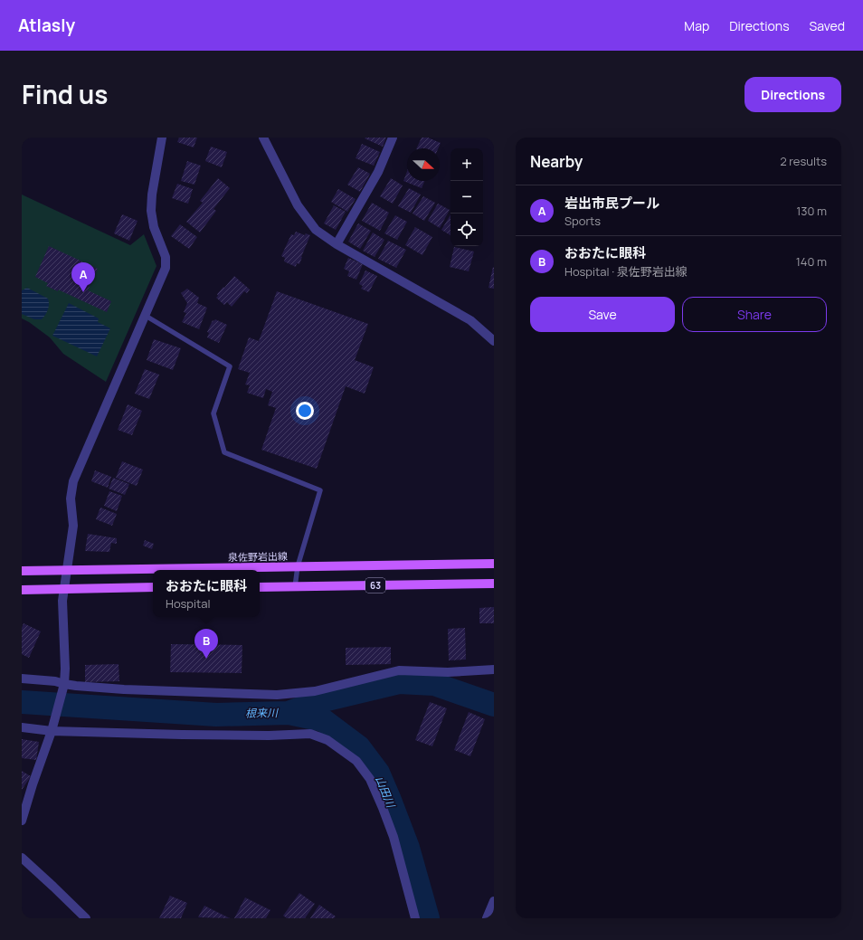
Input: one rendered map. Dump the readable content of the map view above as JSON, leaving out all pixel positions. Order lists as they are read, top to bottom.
{
  "streets": {
    "main road": ["泉佐野岩出線", "63"]
  },
  "water": ["根来川", "山田川"],
  "north": "right",
  "page": {
    "header": "Atlasly",
    "nav": ["Map", "Directions", "Saved"],
    "title": "Find us",
    "buttons": [
      "Directions",
      ["Save", "Share"]
    ],
    "heading": ["Nearby", "2 results"],
    "map_buttons": ["+", "−"],
    "list": [
      {
        "mark": "A",
        "name": "岩出市民プール",
        "note": "Sports",
        "value": "130 m"
      },
      {
        "mark": "B",
        "name": "おおたに眼科",
        "note": "Hospital · 泉佐野岩出線",
        "value": "140 m"
      }
    ],
    "pins": ["A", "B"],
    "popup": ["おおたに眼科", "Hospital"]
  }
}
